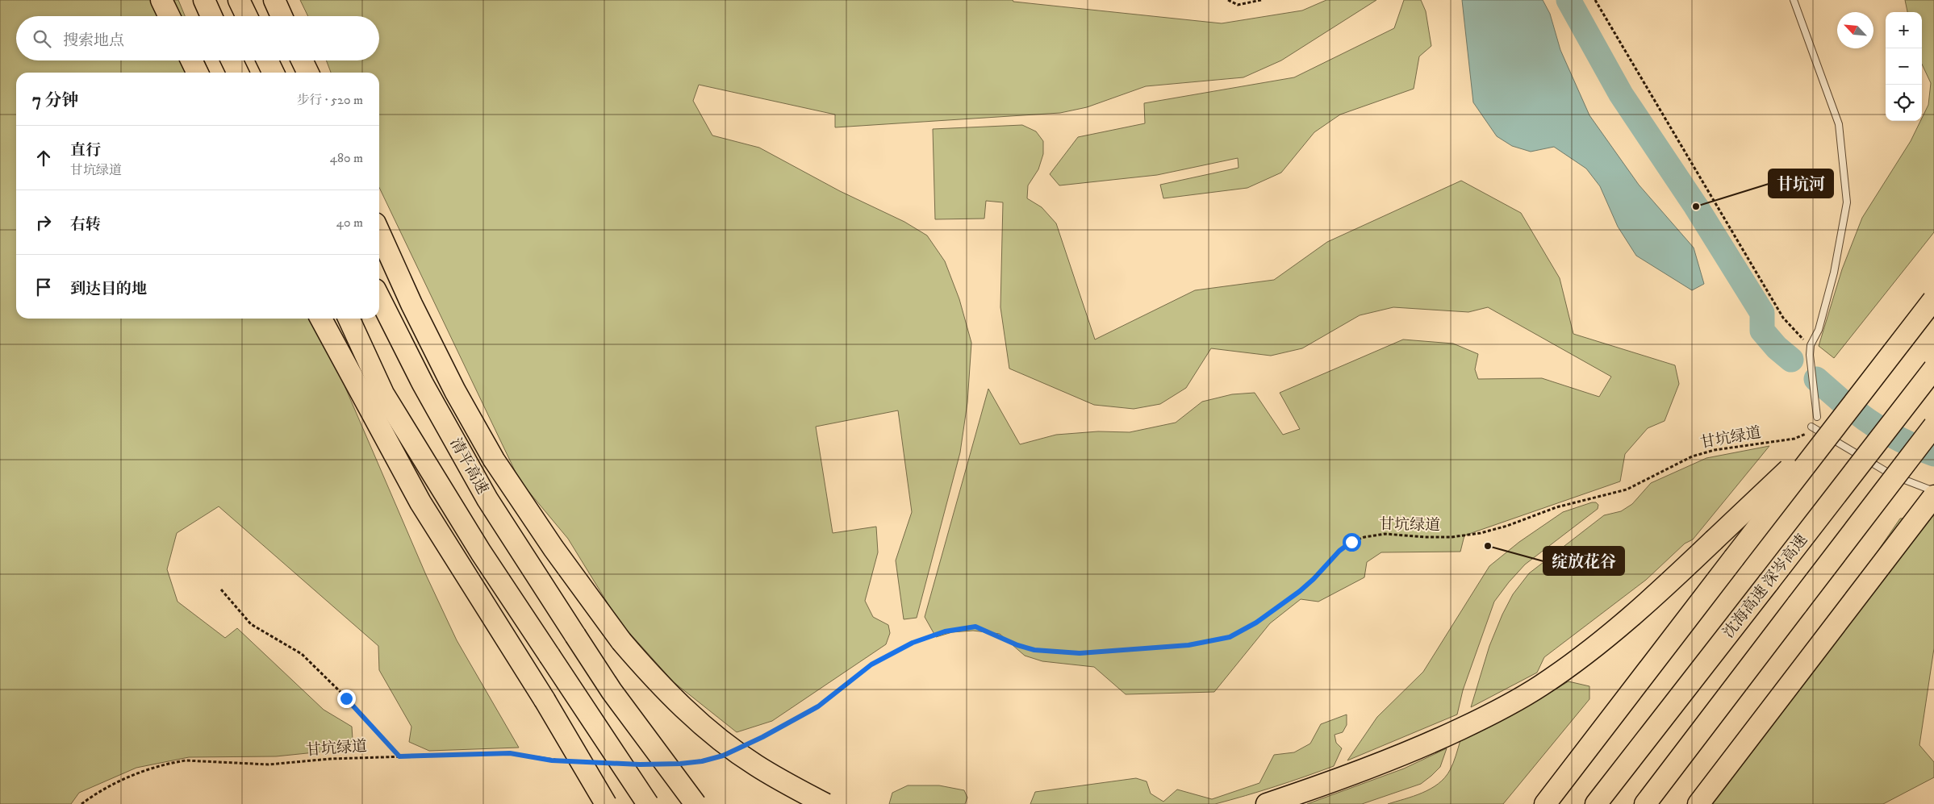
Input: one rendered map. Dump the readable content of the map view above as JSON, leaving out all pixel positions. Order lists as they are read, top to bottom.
{
  "streets": {
    "highway": ["清平高速", "沈海高速 深岑高速"],
    "path": ["甘坑绿道"]
  },
  "places": ["甘坑河", "绽放花谷"],
  "north": "top left",
  "page": {
    "map_buttons": ["+", "−"],
    "search": "搜索地点",
    "heading": ["7 分钟", "步行 · 520 m"],
    "list": [
      ["直行", "甘坑绿道", "480 m"],
      ["右转", "40 m"],
      "到达目的地"
    ]
  }
}
